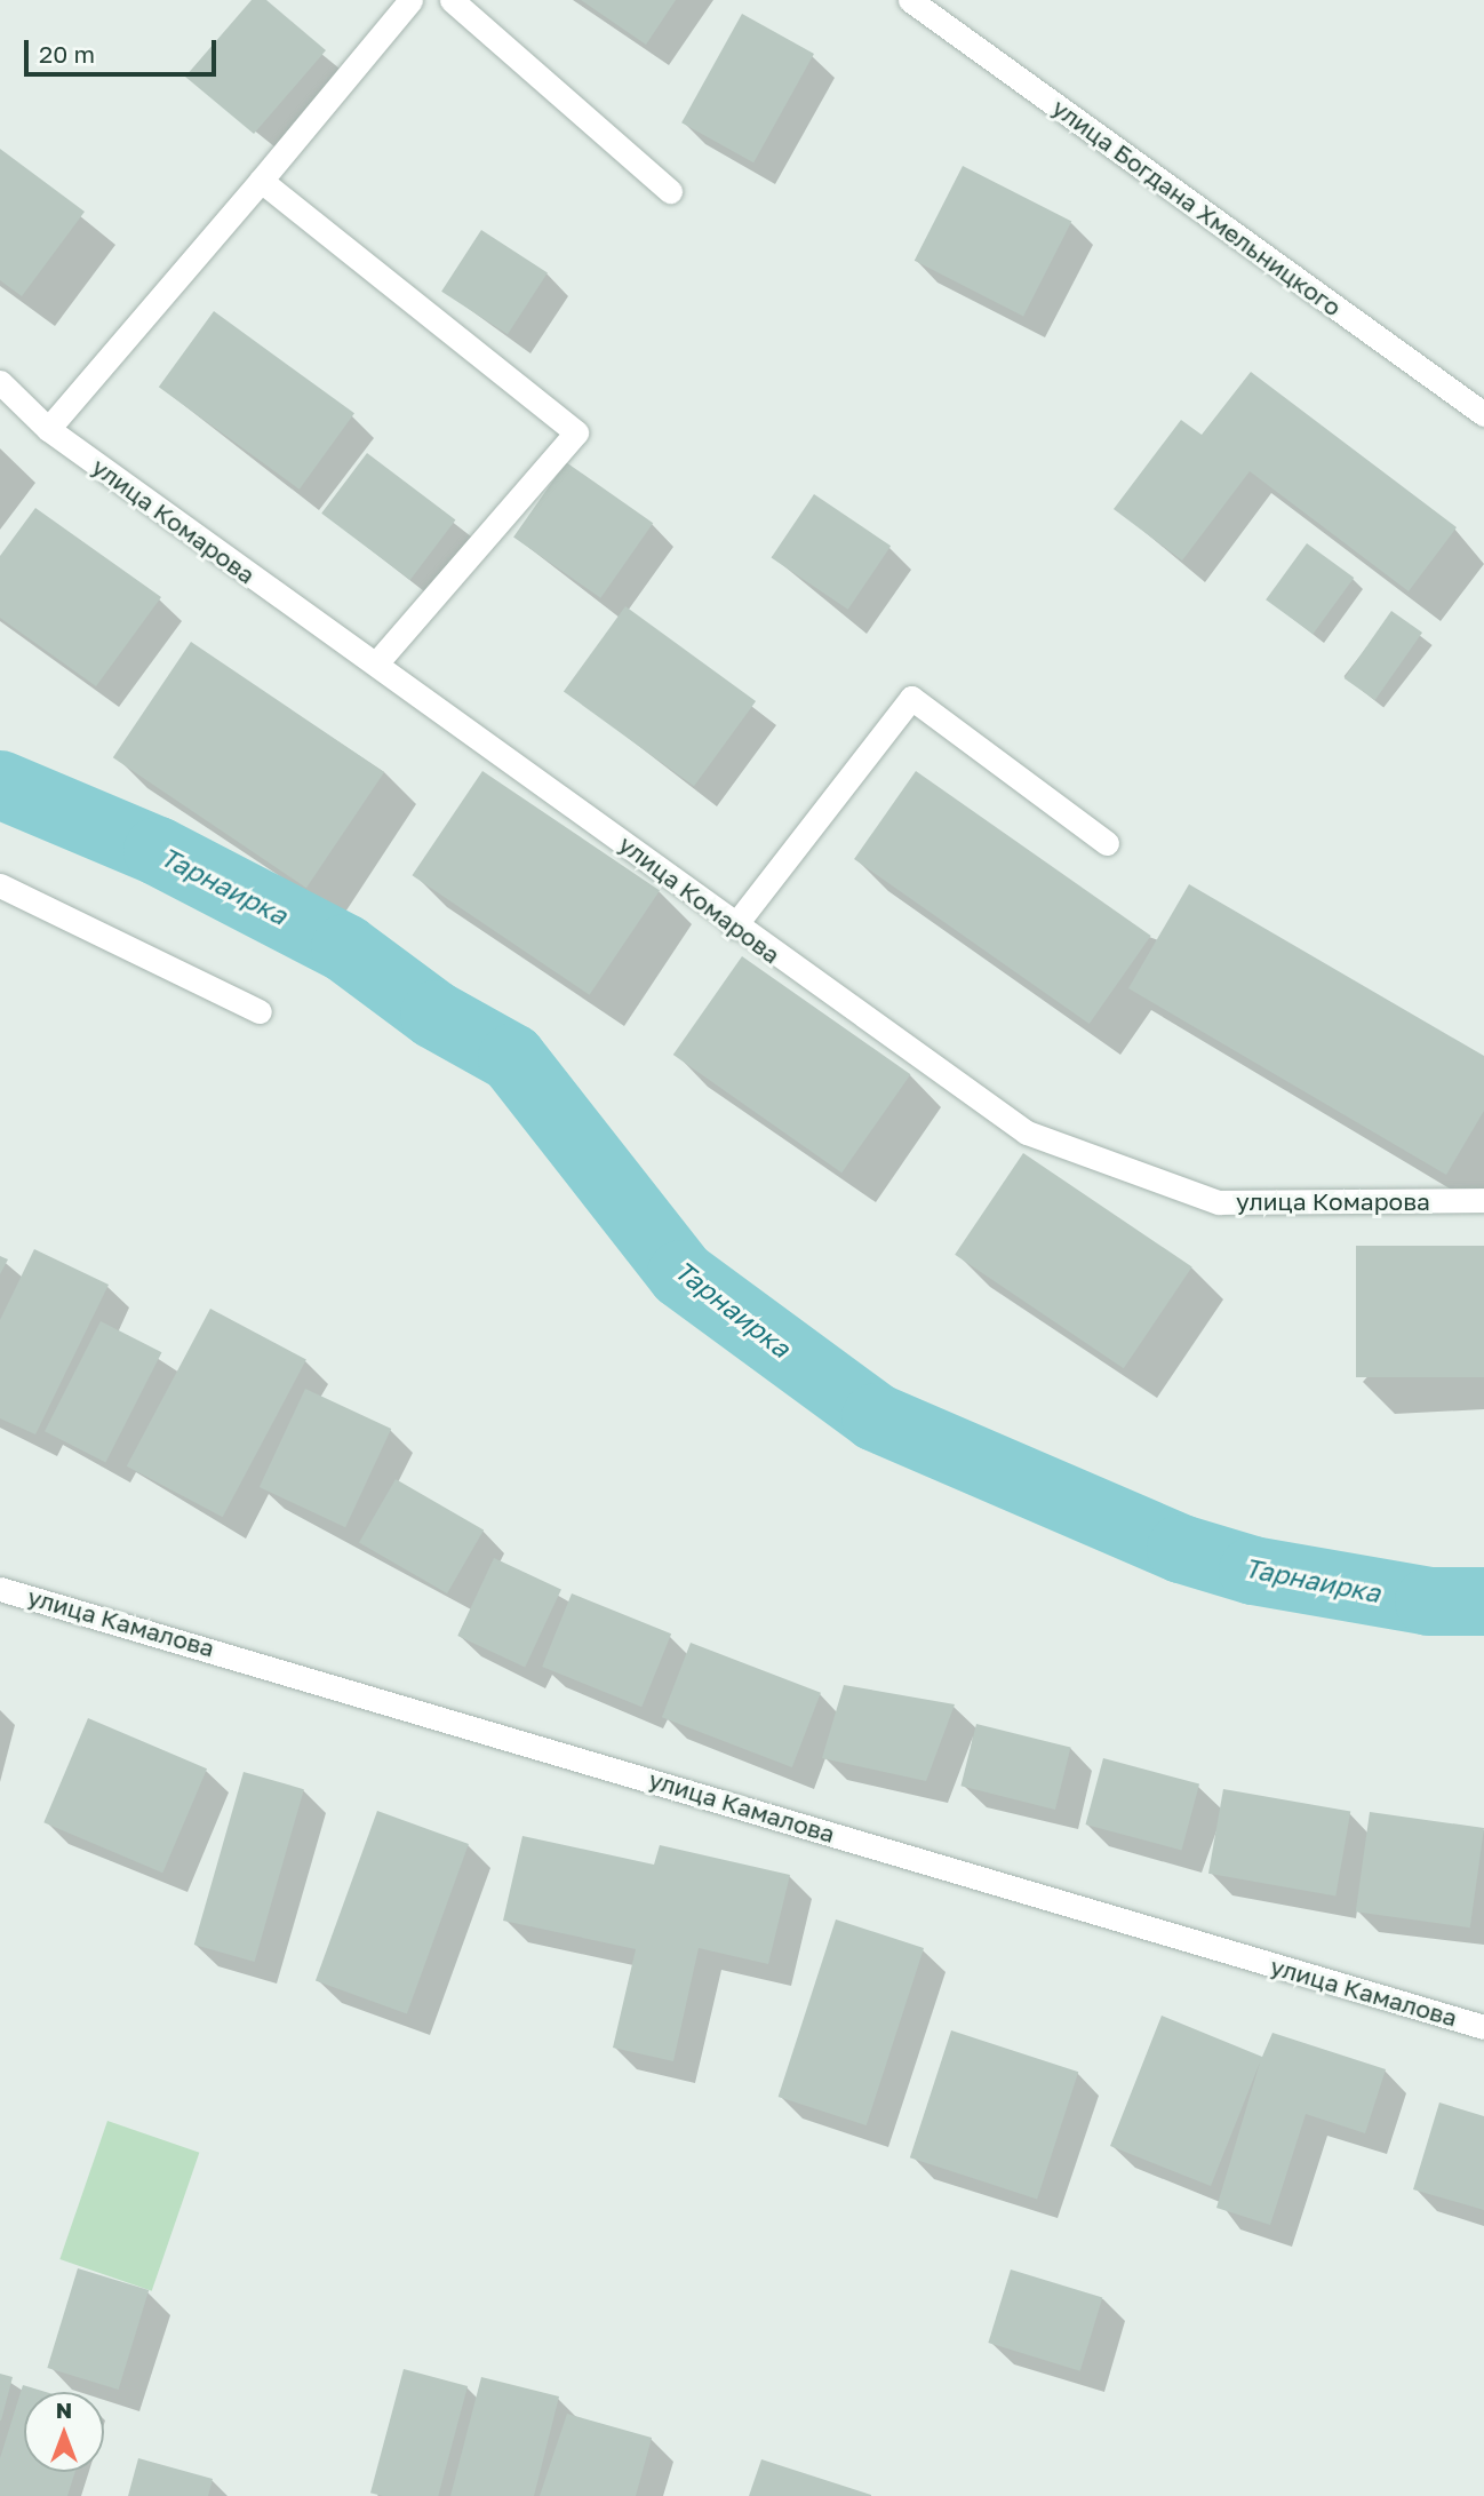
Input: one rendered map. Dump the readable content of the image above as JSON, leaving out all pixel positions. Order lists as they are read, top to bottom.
{
  "streets": {
    "street": ["улица Богдана Хмельницкого", "улица Комарова", "улица Камалова"]
  },
  "water": ["Тарнаирка"],
  "scale_bar": "20 m",
  "north": "top"
}
